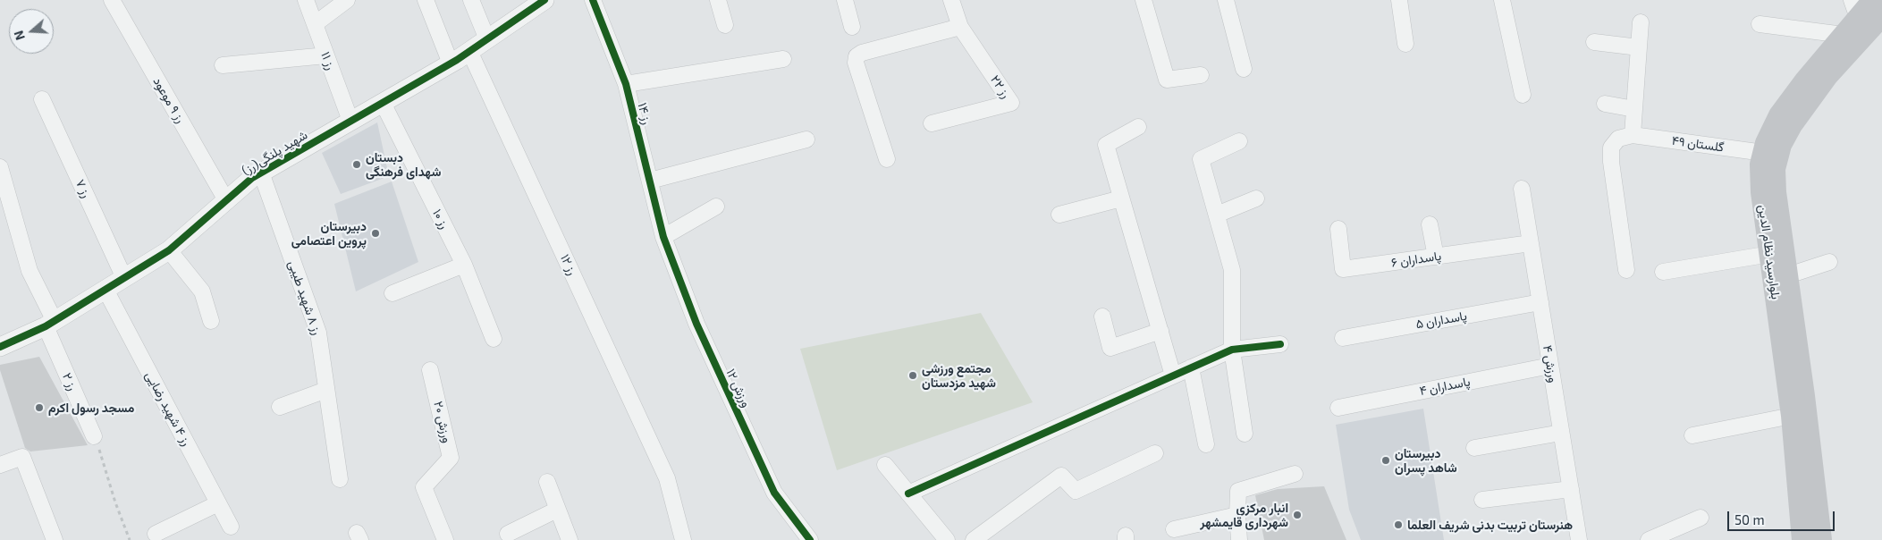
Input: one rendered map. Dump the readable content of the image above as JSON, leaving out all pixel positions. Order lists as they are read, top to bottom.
{
  "streets": {
    "main road": ["بلوارسید نظام الدین"],
    "street": [
      "رز ۱۱",
      "رز ۲۲",
      "رز ۹ موعود",
      "رز ۱۴",
      "گلستان ۴۹",
      "شهید پلنگی(رز)",
      "رز ۷",
      "رز ۱۰",
      "پاسداران ۶",
      "رز ۱۲",
      "رز ۸ شهید طیبی",
      "پاسداران ۵",
      "ورزش ۴",
      "رز ۲",
      "پاسداران ۴",
      "ورزش ۱۲",
      "رز ۴ شهید رضایی",
      "ورزش ۲۰"
    ]
  },
  "crossings": [
    ["رز ۱۱", "شهید پلنگی(رز)"],
    ["رز ۹ موعود", "شهید پلنگی(رز)"],
    ["رز ۱۴", "ورزش ۱۲"],
    ["گلستان ۴۹", "بلوارسید نظام الدین"],
    ["شهید پلنگی(رز)", "رز ۷"],
    ["شهید پلنگی(رز)", "رز ۱۰"],
    ["شهید پلنگی(رز)", "رز ۱۲"],
    ["شهید پلنگی(رز)", "رز ۸ شهید طیبی"],
    ["شهید پلنگی(رز)", "رز ۲"],
    ["شهید پلنگی(رز)", "رز ۴ شهید رضایی"],
    ["پاسداران ۶", "ورزش ۴"],
    ["پاسداران ۵", "ورزش ۴"],
    ["ورزش ۴", "پاسداران ۴"]
  ],
  "places": [
    "دبستان شهدای فرهنگی",
    "دبیرستان پروین اعتصامی",
    "مجتمع ورزشی شهید مزدستان",
    "مسجد رسول اکرم",
    "دبیرستان شاهد پسران",
    "انبار مرکزی شهرداری قایمشهر",
    "هنرستان تربیت بدنی شریف العلما"
  ],
  "scale_bar": "50 m",
  "north": "left"
}
